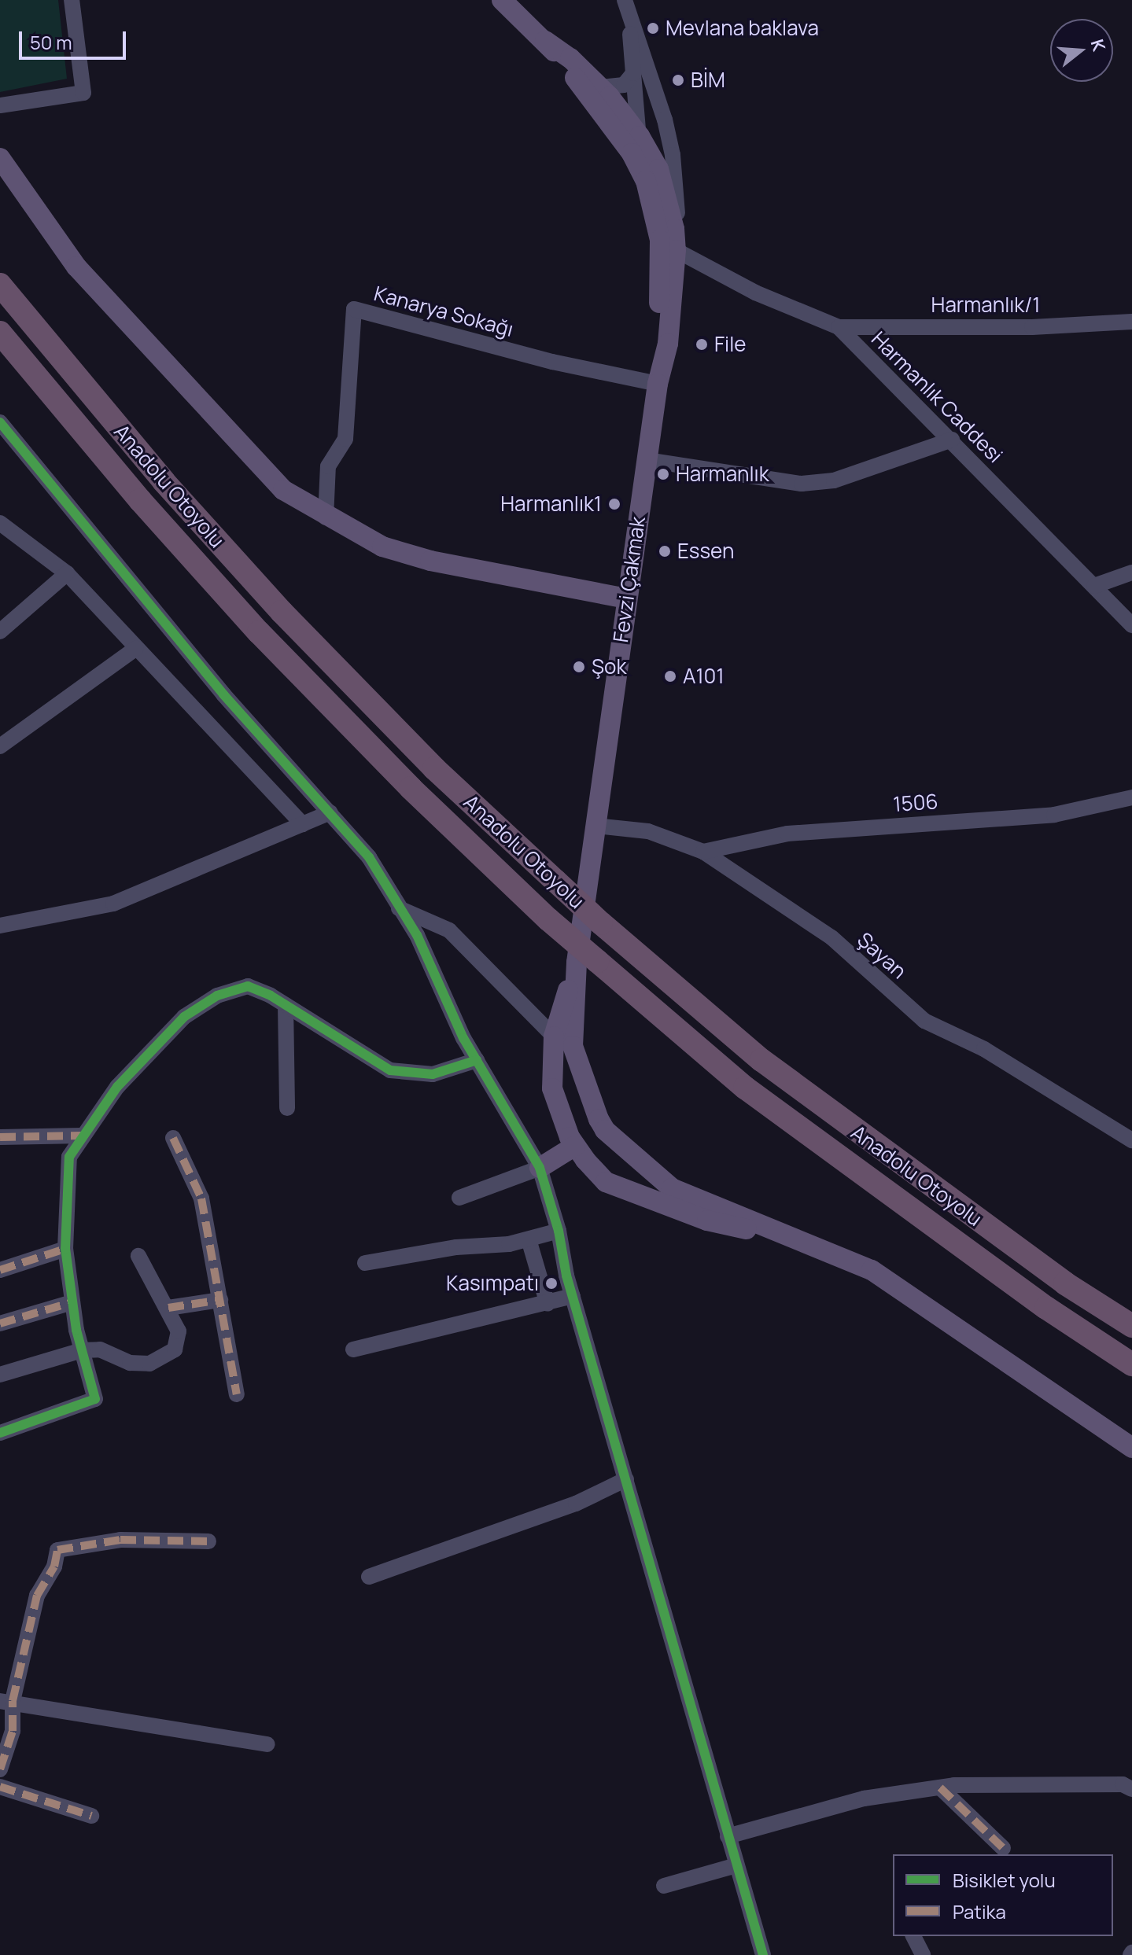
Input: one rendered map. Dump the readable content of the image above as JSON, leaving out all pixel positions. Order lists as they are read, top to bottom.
{
  "streets": {
    "highway": ["Anadolu Otoyolu"],
    "main road": ["Fevzi Çakmak"],
    "street": [
      "Harmanlık/1",
      "Kanarya Sokağı",
      "Harmanlık Caddesi",
      "1506",
      "Şayan"
    ]
  },
  "crossings": [
    ["Harmanlık/1", "Harmanlık Caddesi"],
    ["Kanarya Sokağı", "Fevzi Çakmak"],
    ["Anadolu Otoyolu", "Fevzi Çakmak"],
    ["Fevzi Çakmak", "Şayan"],
    ["1506", "Şayan"]
  ],
  "places": [
    "Mevlana baklava",
    "BİM",
    "File",
    "Harmanlık",
    "Harmanlık1",
    "Essen",
    "Şok",
    "A101",
    "Kasımpatı"
  ],
  "legend": ["Bisiklet yolu", "Patika"],
  "scale_bar": "50 m",
  "north": "right"
}
